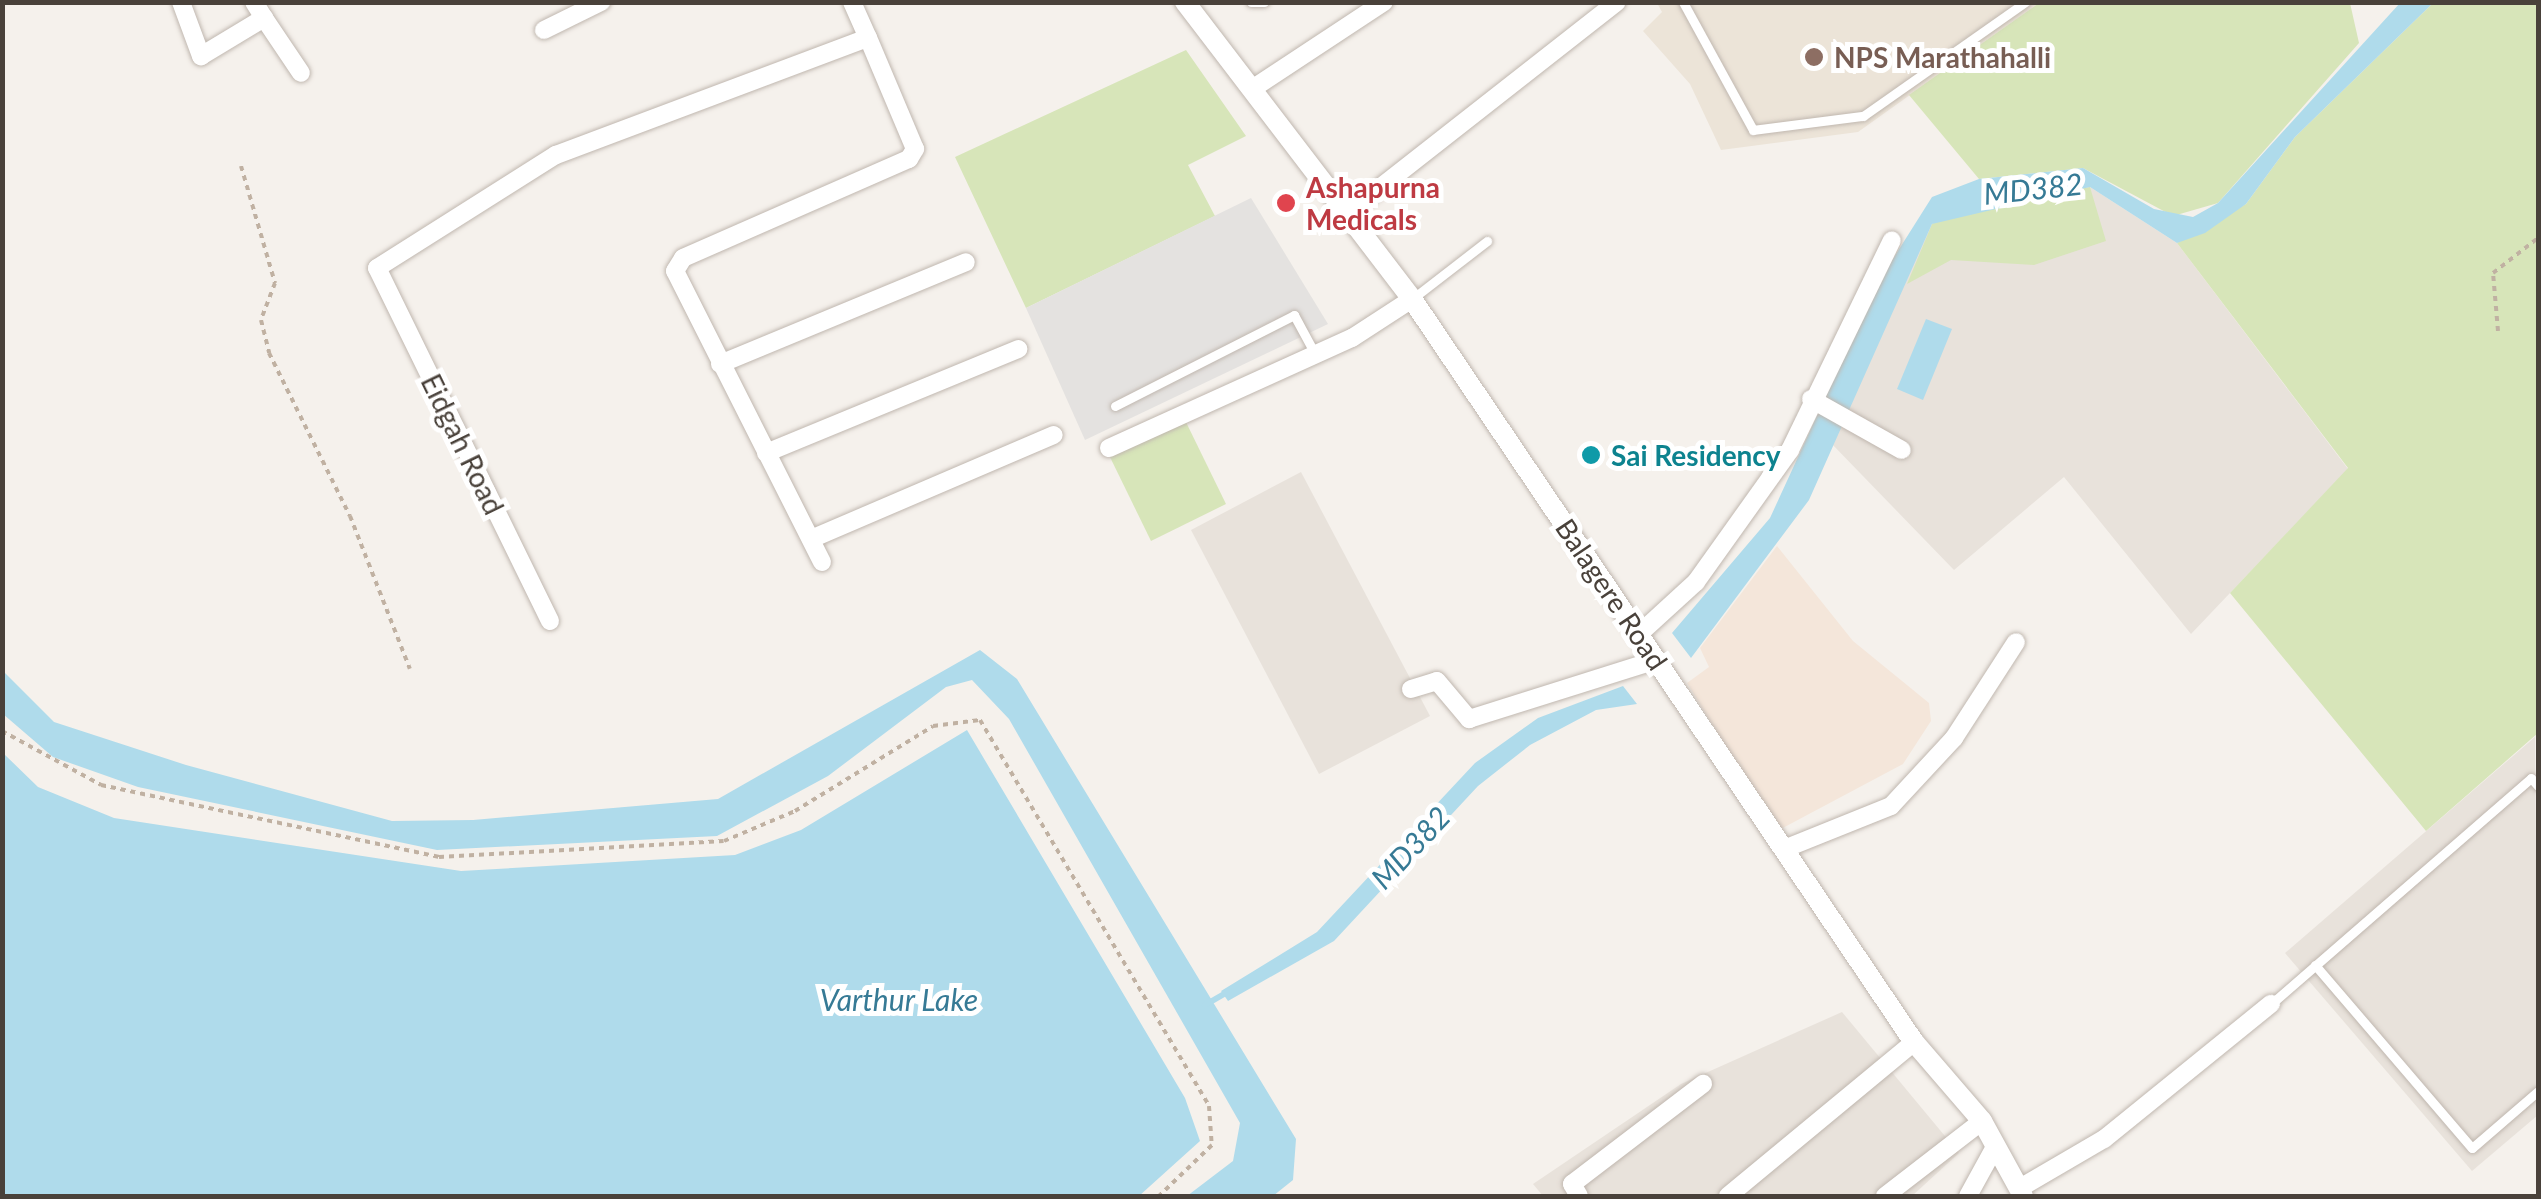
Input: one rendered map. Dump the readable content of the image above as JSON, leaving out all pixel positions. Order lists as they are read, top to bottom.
{
  "streets": {
    "street": ["Eidgah Road", "Balagere Road"]
  },
  "water": ["MD382", "Varthur Lake"],
  "places": ["NPS Marathahalli", "Ashapurna Medicals", "Sai Residency"]
}
